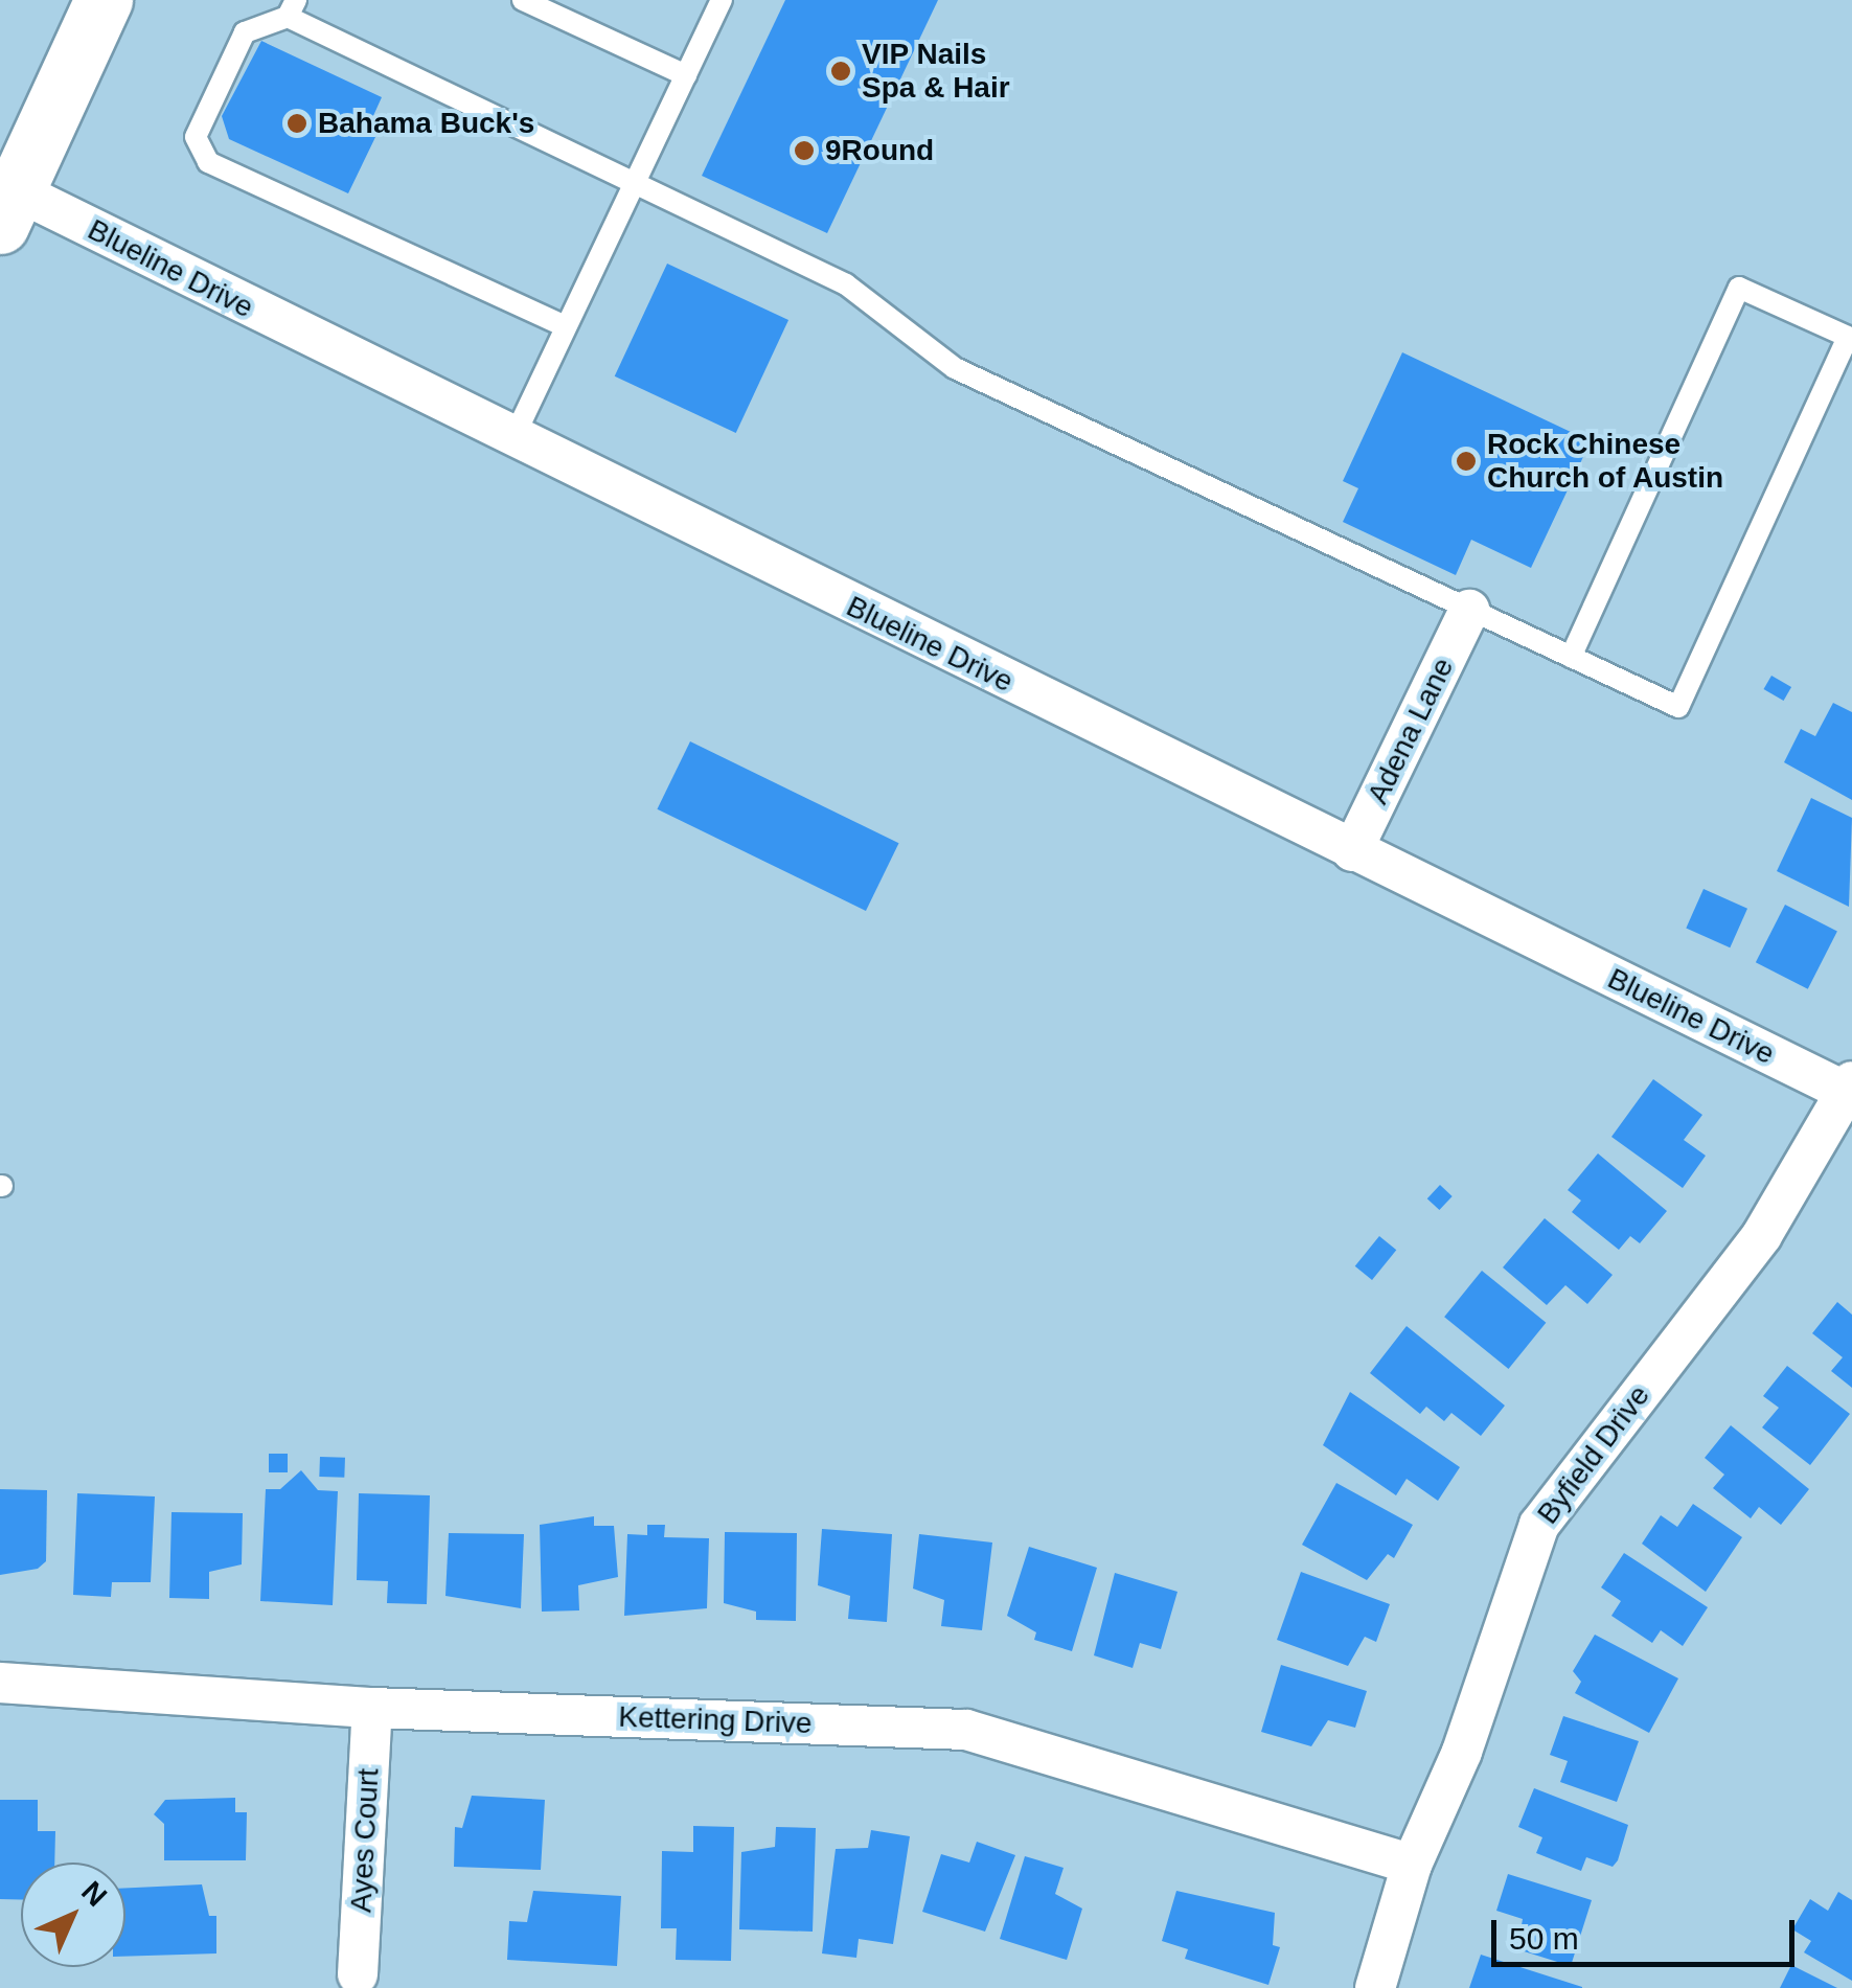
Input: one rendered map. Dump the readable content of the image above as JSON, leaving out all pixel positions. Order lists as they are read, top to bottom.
{
  "streets": {
    "street": [
      "Blueline Drive",
      "Adena Lane",
      "Byfield Drive",
      "Kettering Drive",
      "Ayes Court"
    ]
  },
  "crossings": [
    ["Blueline Drive", "Adena Lane"],
    ["Blueline Drive", "Byfield Drive"],
    ["Byfield Drive", "Kettering Drive"],
    ["Kettering Drive", "Ayes Court"]
  ],
  "places": [
    "VIP Nails Spa & Hair",
    "Bahama Buck's",
    "9Round",
    "Rock Chinese Church of Austin"
  ],
  "scale_bar": "50 m",
  "north": "top right"
}
